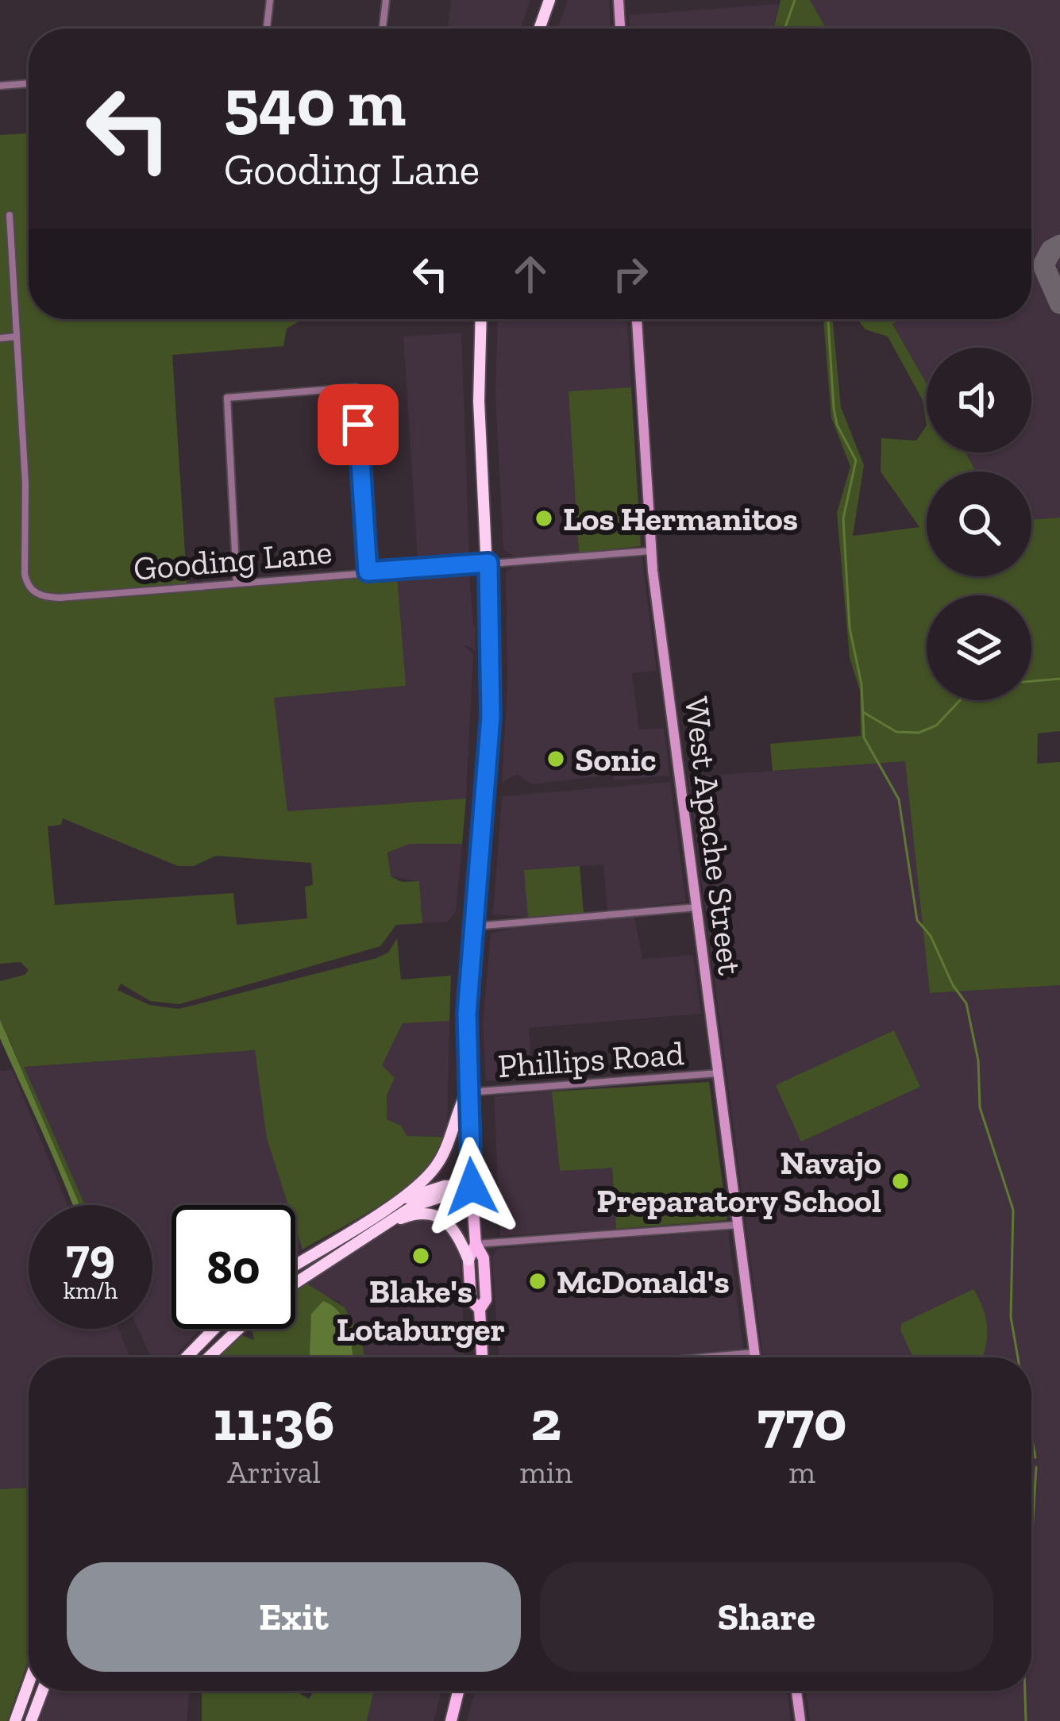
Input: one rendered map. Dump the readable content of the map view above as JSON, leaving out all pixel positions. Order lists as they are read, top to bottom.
{
  "streets": {
    "main road": ["West Apache Street"],
    "street": ["Gooding Lane", "Phillips Road"]
  },
  "crossings": [
    ["Gooding Lane", "West Apache Street"],
    ["West Apache Street", "Phillips Road"]
  ],
  "places": [
    "Los Hermanitos",
    "Sonic",
    "Navajo Preparatory School",
    "Blake's Lotaburger",
    "McDonald's"
  ],
  "page": {
    "turn": ["540 m", "Gooding Lane"],
    "speed": "79 km/h",
    "limit": "80",
    "eta": [
      "11:36",
      "Arrival",
      "2",
      "min",
      "770",
      "m"
    ],
    "buttons": ["Exit", "Share"]
  }
}
